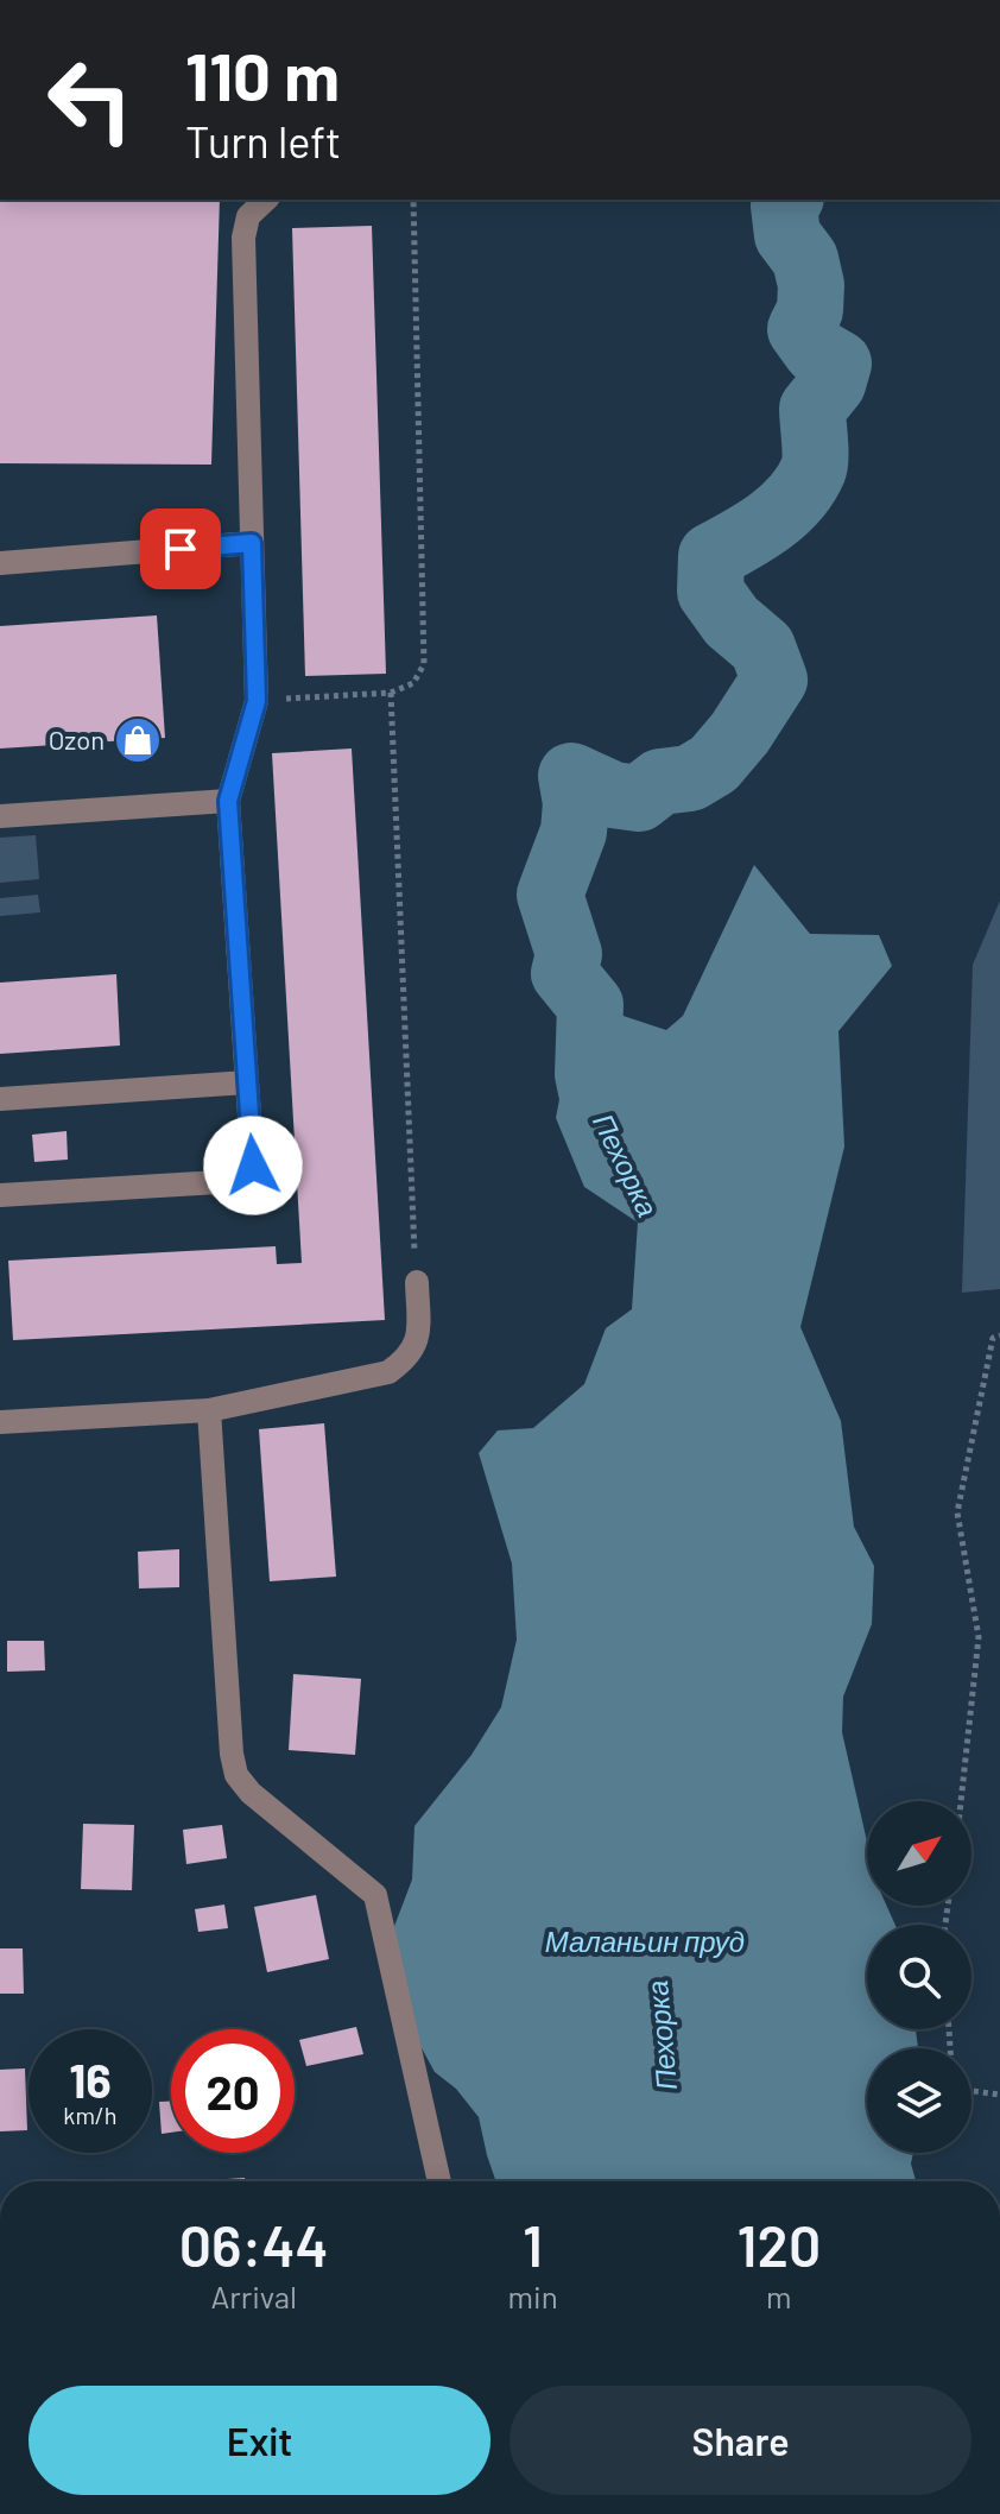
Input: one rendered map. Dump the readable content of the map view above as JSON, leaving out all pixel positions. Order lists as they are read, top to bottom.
{
  "water": ["Пехорка", "Маланьин пруд"],
  "places": {
    "shop": ["Ozon"]
  },
  "north": "top right",
  "page": {
    "turn": ["110 m", "Turn left"],
    "speed": "16 km/h",
    "limit": "20",
    "eta": [
      "06:44",
      "Arrival",
      "1",
      "min",
      "120",
      "m"
    ],
    "buttons": ["Exit", "Share"]
  }
}
